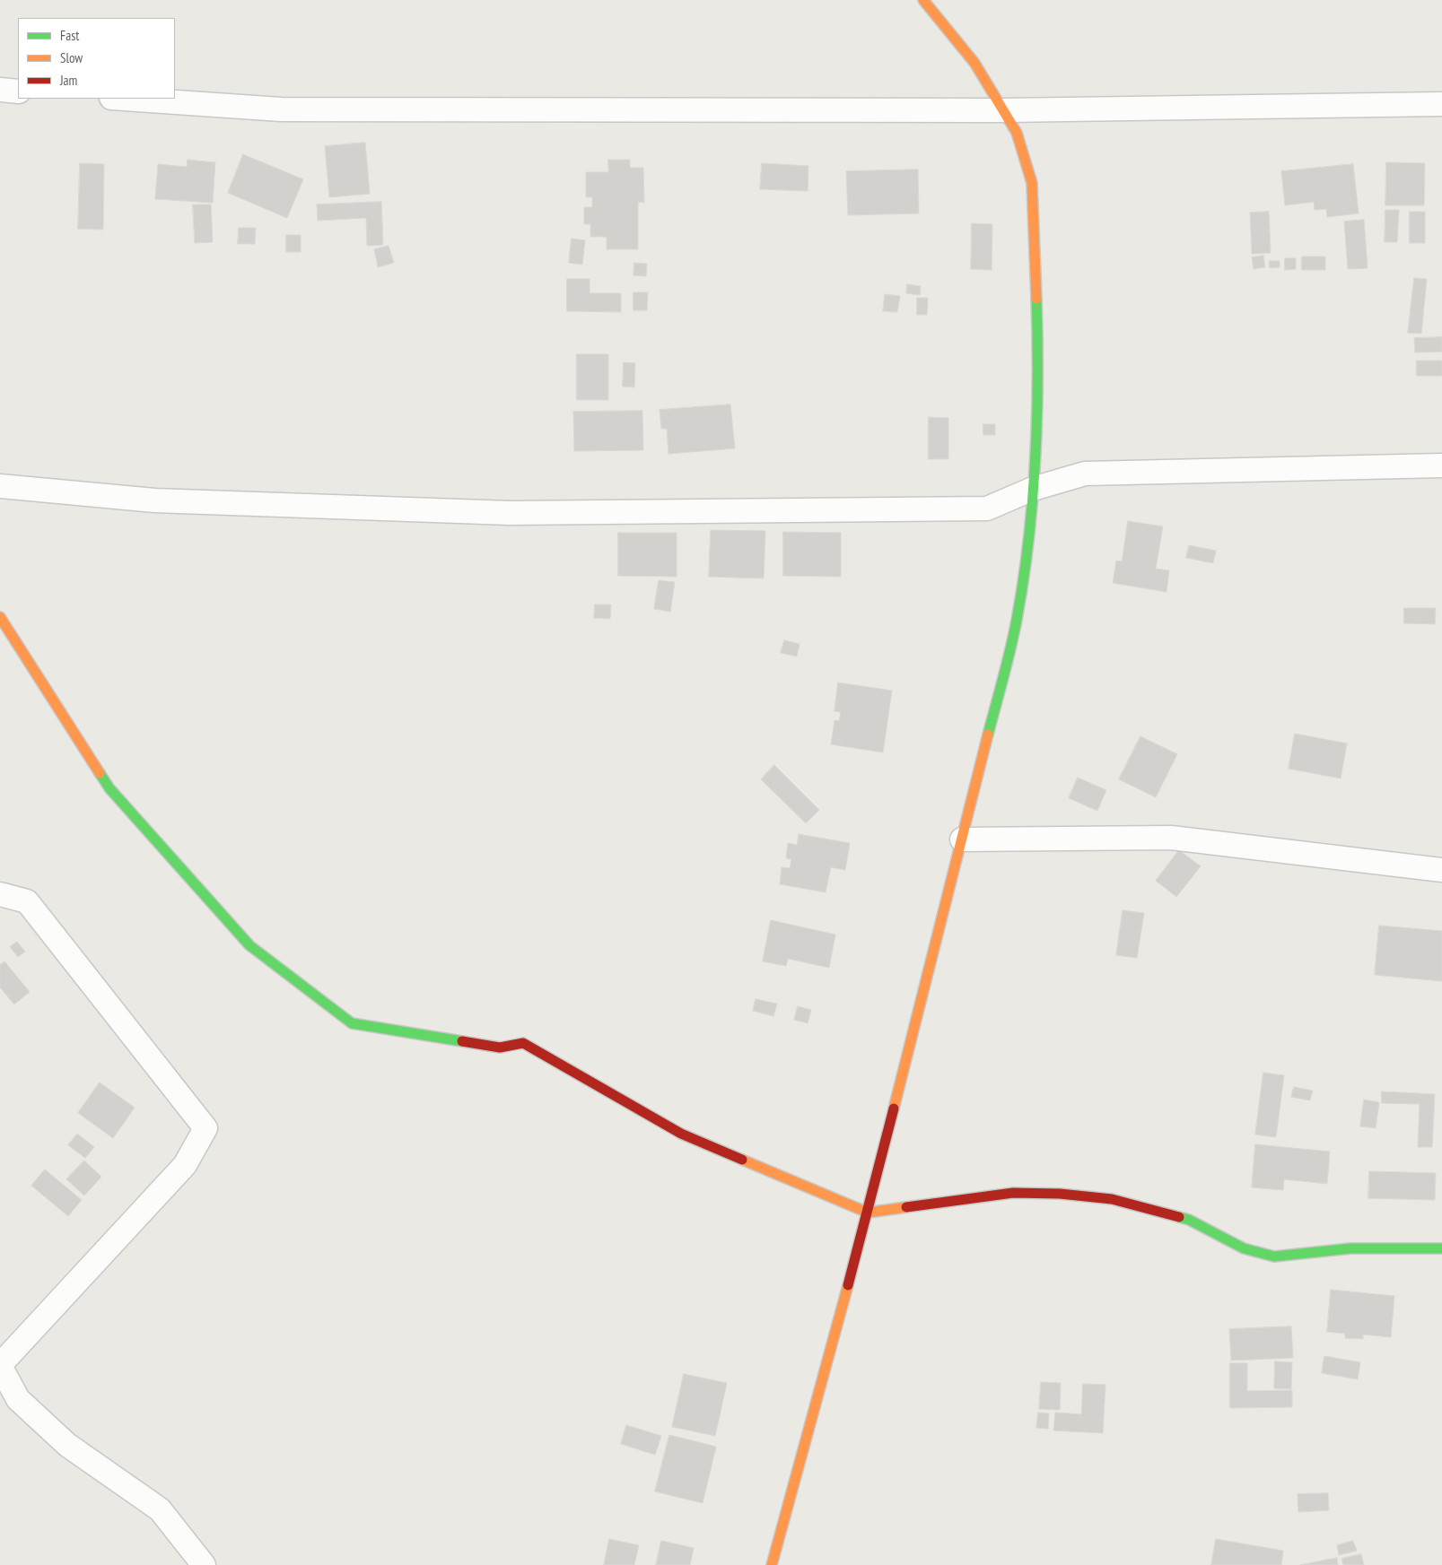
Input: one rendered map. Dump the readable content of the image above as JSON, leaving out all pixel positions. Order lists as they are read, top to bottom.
{
  "legend": ["Fast", "Slow", "Jam"]
}
